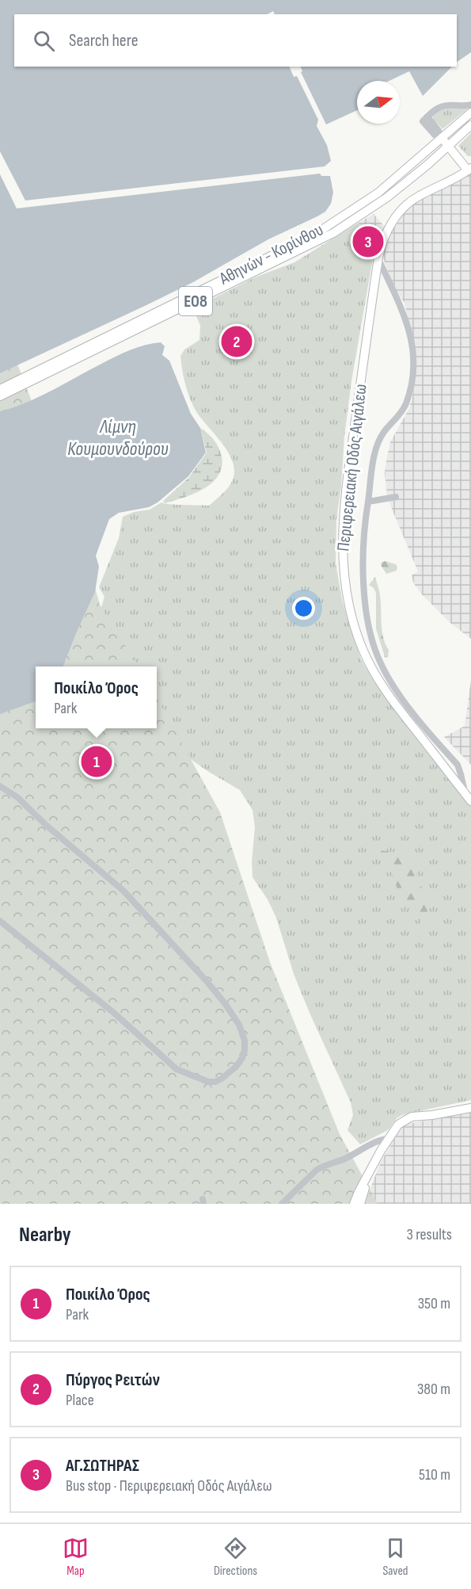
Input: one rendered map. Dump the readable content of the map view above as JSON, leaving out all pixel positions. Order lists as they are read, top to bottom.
{
  "streets": {
    "highway": ["Αθηνών - Κορίνθου", "ΕΟ8", "Περιφερειακή Οδός Αιγάλεω"]
  },
  "water": ["Λίμνη Κουμουνδούρου"],
  "north": "right",
  "page": {
    "search": "Search here",
    "pins": ["3", "2", "1"],
    "popup": ["Ποικίλο Όρος", "Park"],
    "heading": ["Nearby", "3 results"],
    "list": [
      {
        "mark": "1",
        "name": "Ποικίλο Όρος",
        "note": "Park",
        "value": "350 m"
      },
      {
        "mark": "2",
        "name": "Πύργος Ρειτών",
        "note": "Place",
        "value": "380 m"
      },
      {
        "mark": "3",
        "name": "ΑΓ.ΣΩΤΗΡΑΣ",
        "note": "Bus stop · Περιφερειακή Οδός Αιγάλεω",
        "value": "510 m"
      }
    ],
    "nav": ["Map", "Directions", "Saved"]
  }
}
